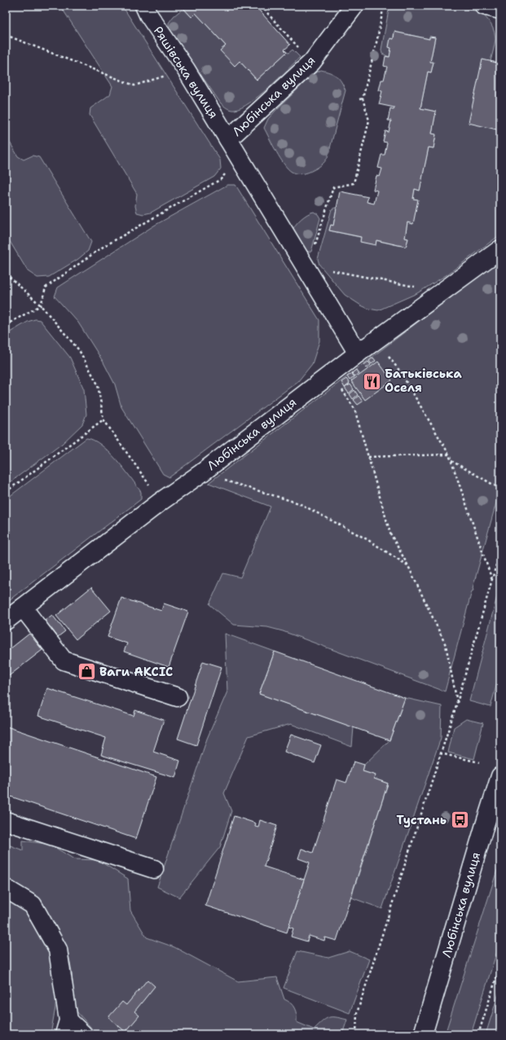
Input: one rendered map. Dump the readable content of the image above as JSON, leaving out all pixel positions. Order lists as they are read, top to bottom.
{
  "streets": {
    "main road": ["Ряшівська вулиця", "Любінська вулиця"]
  },
  "crossings": [
    ["Ряшівська вулиця", "Любінська вулиця"]
  ],
  "places": {
    "restaurant": ["Батьківська Оселя"],
    "shop": ["Ваги АКСІС"],
    "bus stop": ["Тустань"]
  }
}
